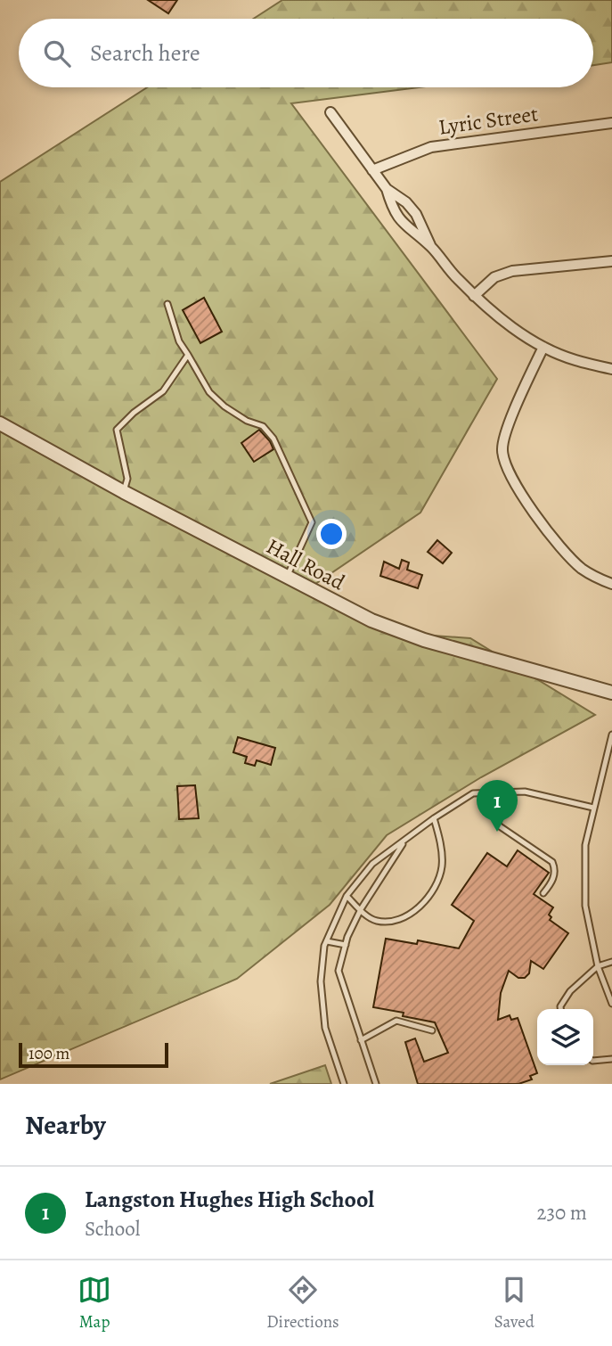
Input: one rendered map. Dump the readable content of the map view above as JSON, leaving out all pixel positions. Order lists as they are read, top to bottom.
{
  "streets": {
    "street": ["Lyric Street", "Hall Road"]
  },
  "scale_bar": "100 m",
  "page": {
    "search": "Search here",
    "pins": "1",
    "scale": "100 m",
    "heading": "Nearby",
    "list": [
      {
        "mark": "1",
        "name": "Langston Hughes High School",
        "note": "School",
        "value": "230 m"
      }
    ],
    "nav": ["Map", "Directions", "Saved"]
  }
}
